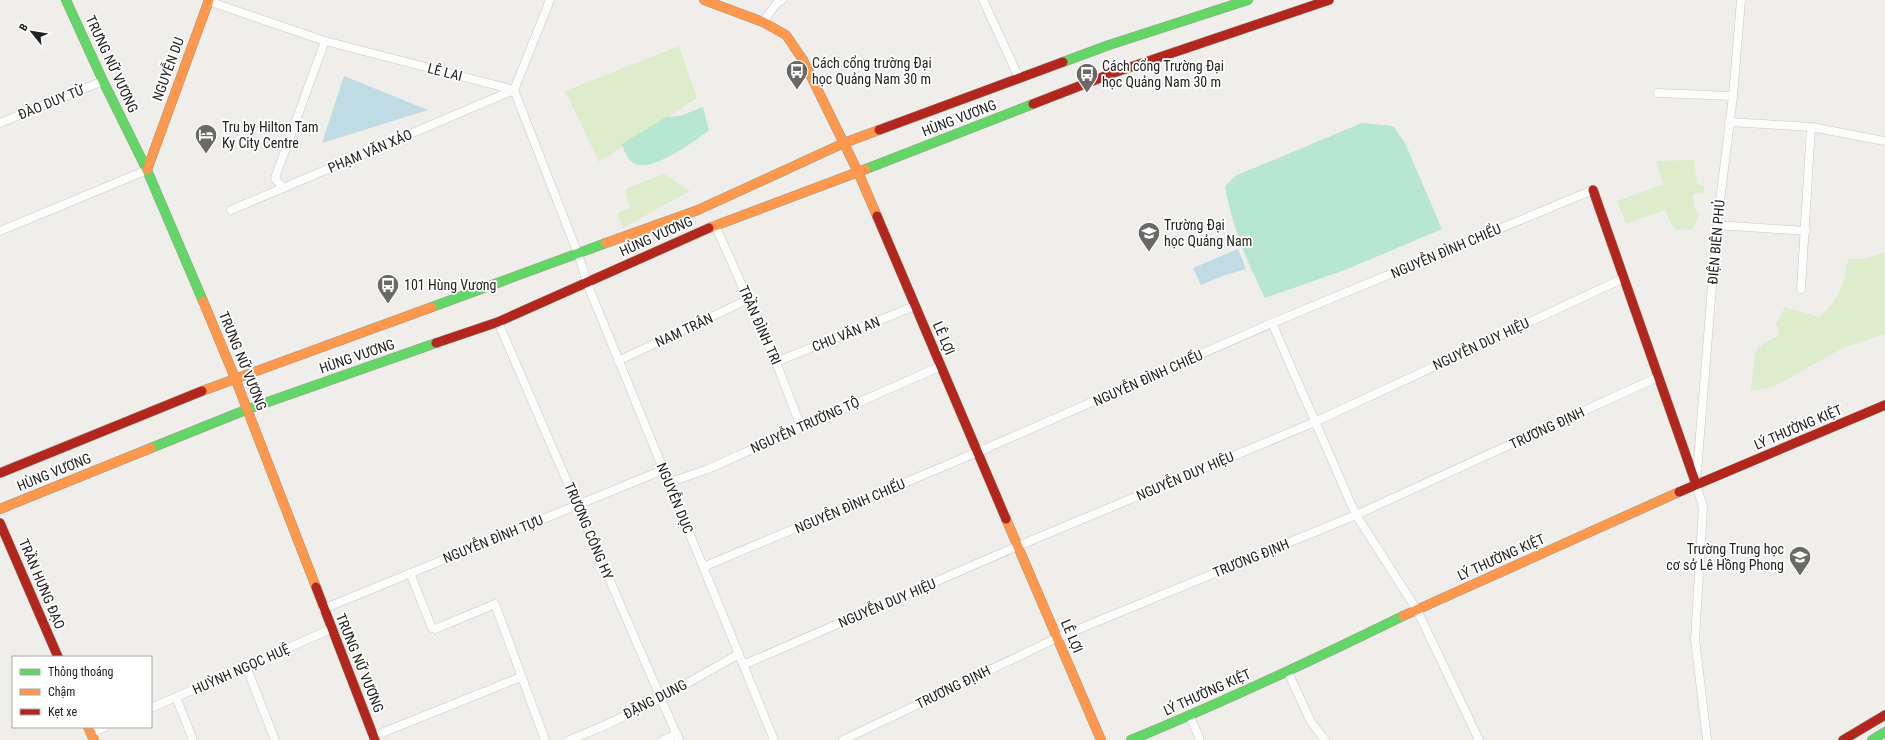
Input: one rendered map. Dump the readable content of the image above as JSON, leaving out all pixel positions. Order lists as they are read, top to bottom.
{
  "streets": {
    "main road": [
      "TRƯNG NỮ VƯƠNG",
      "NGUYỄN DU",
      "HÙNG VƯƠNG",
      "LÊ LỢI",
      "LÝ THƯỜNG KIỆT",
      "TRẦN HƯNG ĐẠO"
    ],
    "street": [
      "LÊ LAI",
      "ĐÀO DUY TỪ",
      "PHẠM VĂN XẢO",
      "ĐIỆN BIÊN PHỦ",
      "NGUYỄN ĐÌNH CHIỂU",
      "TRẦN ĐÌNH TRI",
      "NAM TRÂN",
      "CHU VĂN AN",
      "NGUYỄN DUY HIỆU",
      "NGUYỄN TRƯỜNG TỘ",
      "TRƯƠNG ĐỊNH",
      "NGUYỄN DỤC",
      "TRƯƠNG CÔNG HY",
      "NGUYỄN ĐÌNH TỰU",
      "HUỲNH NGỌC HUỆ",
      "ĐẶNG DUNG"
    ]
  },
  "crossings": [
    ["TRƯNG NỮ VƯƠNG", "NGUYỄN DU"],
    ["TRƯNG NỮ VƯƠNG", "ĐÀO DUY TỪ"],
    ["TRƯNG NỮ VƯƠNG", "HÙNG VƯƠNG"],
    ["TRƯNG NỮ VƯƠNG", "NGUYỄN ĐÌNH TỰU"],
    ["TRƯNG NỮ VƯƠNG", "HUỲNH NGỌC HUỆ"],
    ["NGUYỄN DU", "LÊ LAI"],
    ["LÊ LAI", "PHẠM VĂN XẢO"],
    ["HÙNG VƯƠNG", "TRẦN ĐÌNH TRI"],
    ["HÙNG VƯƠNG", "LÊ LỢI"],
    ["HÙNG VƯƠNG", "NGUYỄN DỤC"],
    ["HÙNG VƯƠNG", "TRƯƠNG CÔNG HY"],
    ["ĐIỆN BIÊN PHỦ", "LÝ THƯỜNG KIỆT"],
    ["NGUYỄN ĐÌNH CHIỂU", "LÊ LỢI"],
    ["NGUYỄN ĐÌNH CHIỂU", "NGUYỄN DỤC"],
    ["TRẦN ĐÌNH TRI", "NAM TRÂN"],
    ["TRẦN ĐÌNH TRI", "CHU VĂN AN"],
    ["TRẦN ĐÌNH TRI", "NGUYỄN TRƯỜNG TỘ"],
    ["NAM TRÂN", "NGUYỄN DỤC"],
    ["CHU VĂN AN", "LÊ LỢI"],
    ["LÊ LỢI", "NGUYỄN DUY HIỆU"],
    ["LÊ LỢI", "NGUYỄN TRƯỜNG TỘ"],
    ["LÊ LỢI", "TRƯƠNG ĐỊNH"],
    ["NGUYỄN DUY HIỆU", "NGUYỄN DỤC"],
    ["NGUYỄN TRƯỜNG TỘ", "NGUYỄN DỤC"],
    ["NGUYỄN DỤC", "NGUYỄN ĐÌNH TỰU"],
    ["NGUYỄN DỤC", "ĐẶNG DUNG"],
    ["TRƯƠNG CÔNG HY", "NGUYỄN ĐÌNH TỰU"],
    ["TRƯƠNG CÔNG HY", "ĐẶNG DUNG"]
  ],
  "places": {
    "bus stop": ["Cách cổng trường Đại học Quảng Nam 30 m", "Cách cổng Trường Đại học Quảng Nam 30 m", "101 Hùng Vương"],
    "hotel": ["Tru by Hilton Tam Ky City Centre"],
    "school or university": ["Trường Đại học Quảng Nam", "Trường Trung học cơ sở Lê Hồng Phong"]
  },
  "legend": ["Thông thoáng", "Chậm", "Kẹt xe"],
  "north": "top left"
}
